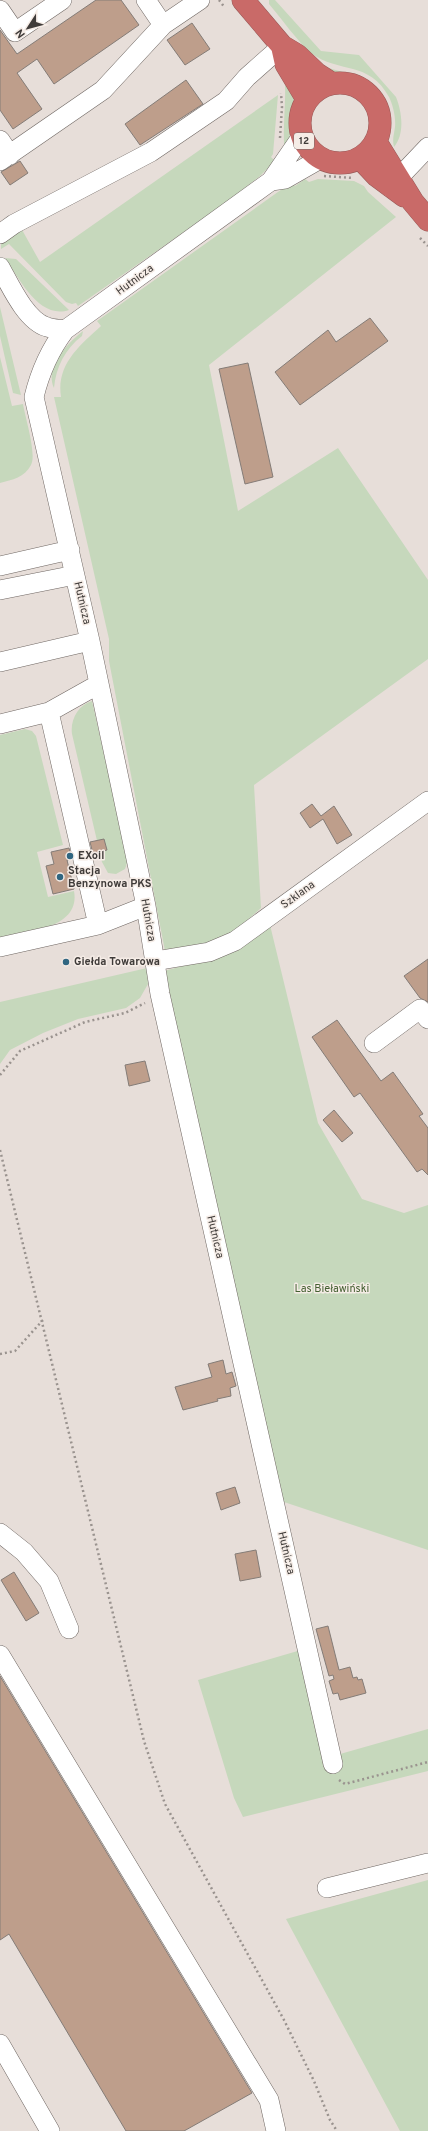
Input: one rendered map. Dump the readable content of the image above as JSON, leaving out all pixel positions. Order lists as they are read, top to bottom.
{
  "streets": {
    "highway": ["12"],
    "street": ["Hutnicza", "Szklana"]
  },
  "crossings": [
    ["12", "Hutnicza"],
    ["Hutnicza", "Szklana"]
  ],
  "parks": ["Las Bieławiński"],
  "places": ["EXoil", "Stacja Benzynowa PKS", "Giełda Towarowa"],
  "north": "bottom left"
}
